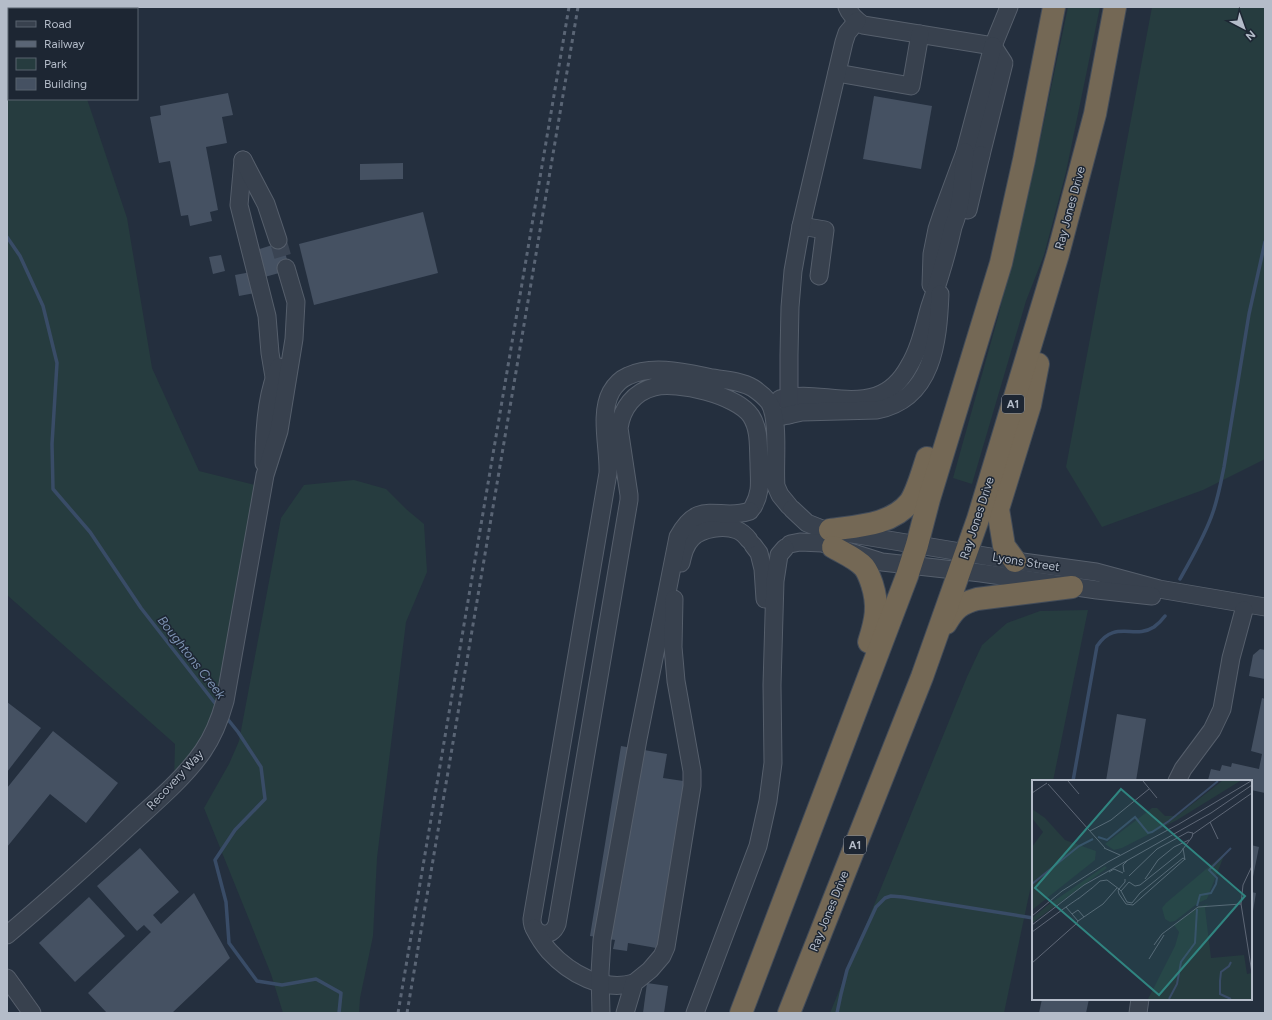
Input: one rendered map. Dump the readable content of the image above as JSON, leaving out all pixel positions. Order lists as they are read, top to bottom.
{
  "streets": {
    "highway": ["Ray Jones Drive", "A1"],
    "street": ["Lyons Street", "Recovery Way"]
  },
  "crossings": [
    ["Ray Jones Drive", "Lyons Street"]
  ],
  "water": ["Boughtons Creek"],
  "legend": [
    "Road",
    "Railway",
    "Park",
    "Building"
  ],
  "north": "bottom right"
}
